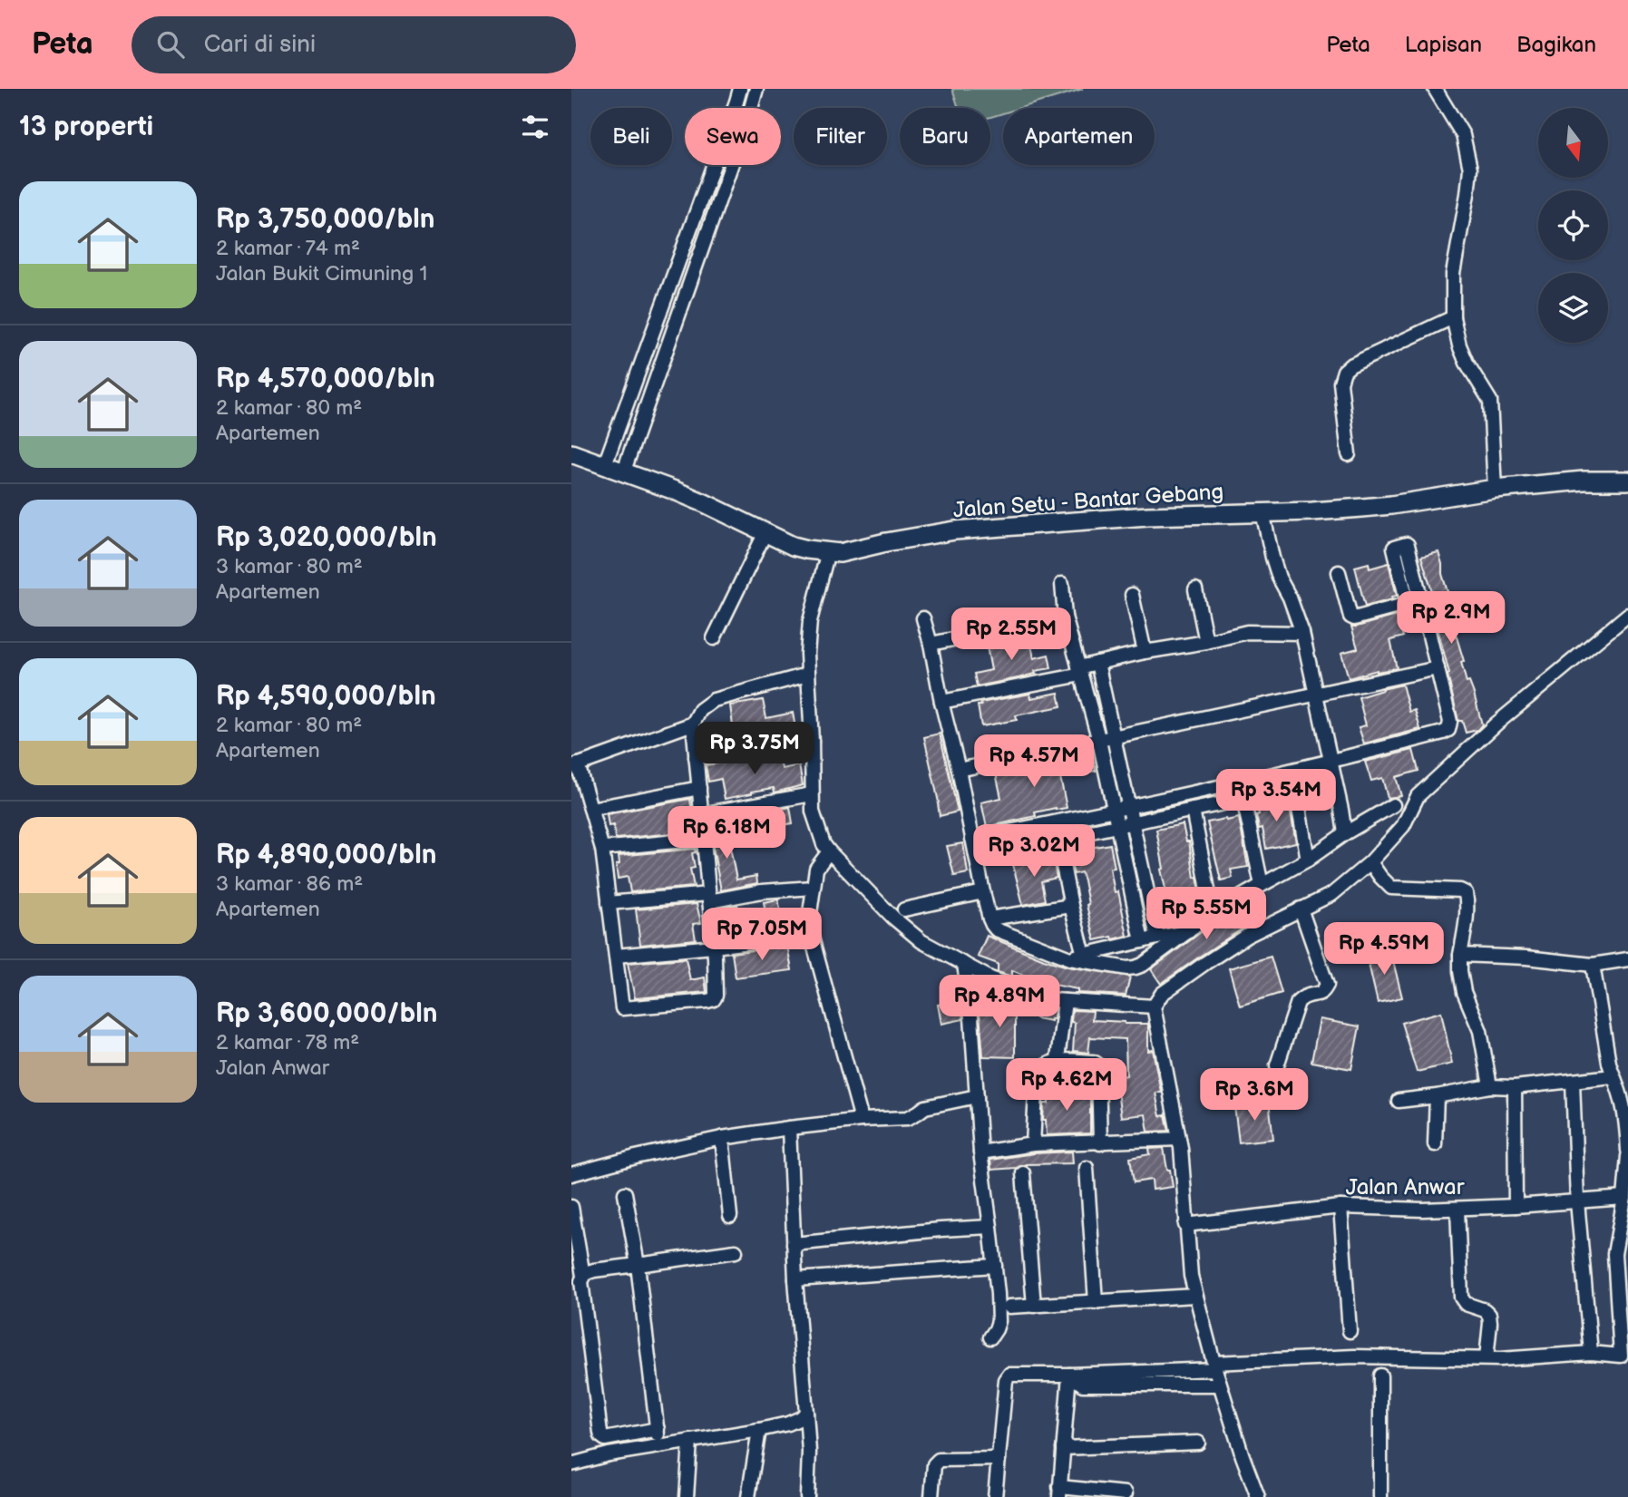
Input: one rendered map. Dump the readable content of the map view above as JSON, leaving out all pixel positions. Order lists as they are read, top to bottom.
{
  "streets": {
    "main road": ["Jalan Setu - Bantar Gebang"],
    "street": ["Jalan Anwar"]
  },
  "north": "bottom",
  "page": {
    "header": "Peta",
    "search": "Cari di sini",
    "nav": ["Peta", "Lapisan", "Bagikan"],
    "heading": "13 properti",
    "chip": [
      "Beli",
      "Sewa",
      "Filter",
      "Baru",
      "Apartemen"
    ],
    "list": [
      {
        "name": "Rp 3,750,000/bln",
        "note": "2 kamar · 74 m² · Jalan Bukit Cimuning 1"
      },
      {
        "name": "Rp 4,570,000/bln",
        "note": "2 kamar · 80 m² · Apartemen"
      },
      {
        "name": "Rp 3,020,000/bln",
        "note": "3 kamar · 80 m² · Apartemen"
      },
      {
        "name": "Rp 4,590,000/bln",
        "note": "2 kamar · 80 m² · Apartemen"
      },
      {
        "name": "Rp 4,890,000/bln",
        "note": "3 kamar · 86 m² · Apartemen"
      },
      {
        "name": "Rp 3,600,000/bln",
        "note": "2 kamar · 78 m² · Jalan Anwar"
      }
    ],
    "price": [
      "Rp 2.9M",
      "Rp 2.55M",
      "Rp 3.75M",
      "Rp 4.57M",
      "Rp 3.54M",
      "Rp 6.18M",
      "Rp 3.02M",
      "Rp 5.55M",
      "Rp 7.05M",
      "Rp 4.59M",
      "Rp 4.89M",
      "Rp 4.62M",
      "Rp 3.6M"
    ]
  }
}
